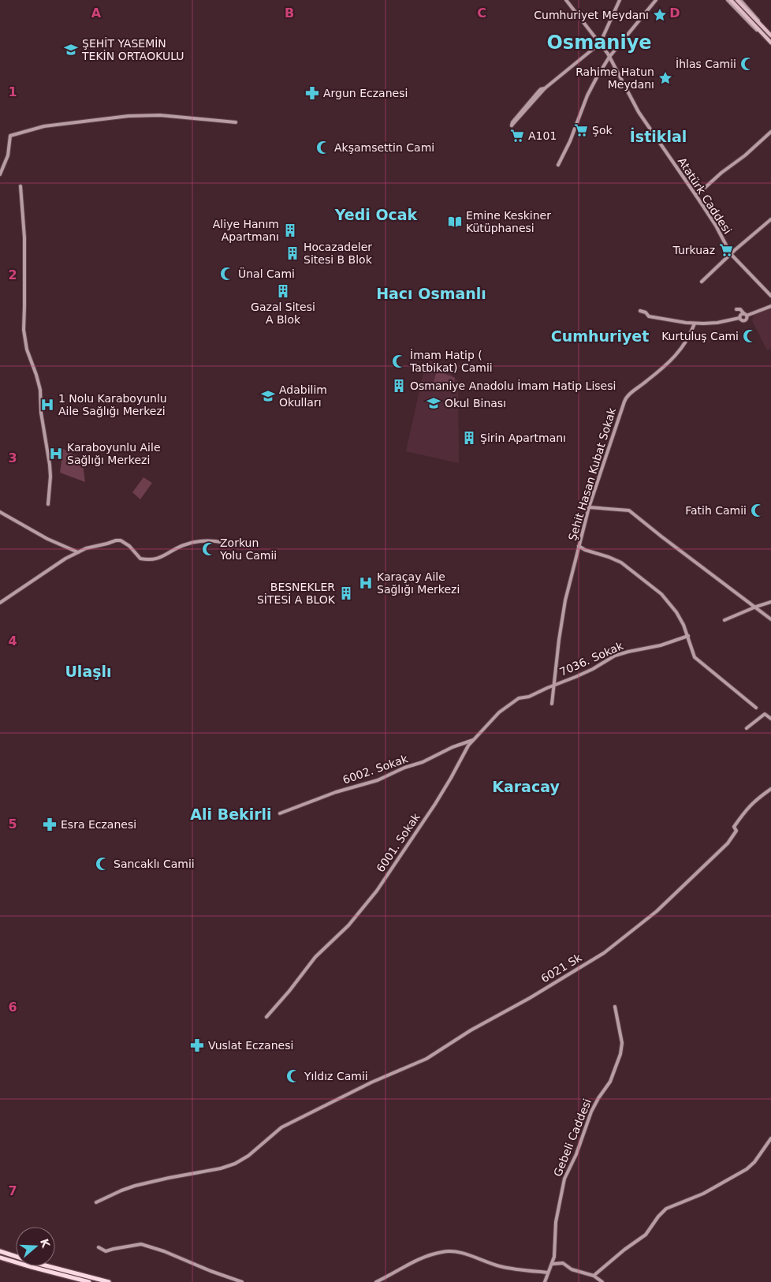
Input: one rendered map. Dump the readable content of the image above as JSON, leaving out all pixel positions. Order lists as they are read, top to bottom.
{
  "streets": {
    "street": [
      "Atatürk Caddesi",
      "Şehit Hasan Kubat Sokak",
      "7036. Sokak",
      "6002. Sokak",
      "6001. Sokak",
      "6021 Sk",
      "Gebeli Caddesi"
    ]
  },
  "crossings": [
    ["Şehit Hasan Kubat Sokak", "7036. Sokak"],
    ["7036. Sokak", "6001. Sokak"],
    ["6002. Sokak", "6001. Sokak"]
  ],
  "districts": [
    "Osmaniye",
    "İstiklal",
    "Yedi Ocak",
    "Hacı Osmanlı",
    "Cumhuriyet",
    "Ulaşlı",
    "Karacay",
    "Ali Bekirli"
  ],
  "places": {
    "place": ["Cumhuriyet Meydanı", "Rahime Hatun Meydanı"],
    "school or university": ["ŞEHİT YASEMİN TEKİN ORTAOKULU", "Adabilim Okulları", "Okul Binası"],
    "mosque": [
      "İhlas Camii",
      "Akşamsettin Cami",
      "Ünal Cami",
      "Kurtuluş Cami",
      "İmam Hatip ( Tatbikat) Camii",
      "Fatih Camii",
      "Zorkun Yolu Camii",
      "Sancaklı Camii",
      "Yıldız Camii"
    ],
    "pharmacy": ["Argun Eczanesi", "Esra Eczanesi", "Vuslat Eczanesi"],
    "supermarket": ["Şok", "A101", "Turkuaz"],
    "library": ["Emine Keskiner Kütüphanesi"],
    "building": [
      "Aliye Hanım Apartmanı",
      "Hocazadeler Sitesi B Blok",
      "Gazal Sitesi A Blok",
      "Osmaniye Anadolu İmam Hatip Lisesi",
      "Şirin Apartmanı",
      "BESNEKLER SİTESİ A BLOK"
    ],
    "hospital": ["1 Nolu Karaboyunlu Aile Sağlığı Merkezi", "Karaboyunlu Aile Sağlığı Merkezi", "Karaçay Aile Sağlığı Merkezi"]
  },
  "north": "right",
  "grid": {
    "columns": [
      "A",
      "B",
      "C",
      "D"
    ],
    "rows": [
      "1",
      "2",
      "3",
      "4",
      "5",
      "6",
      "7"
    ]
  }
}
